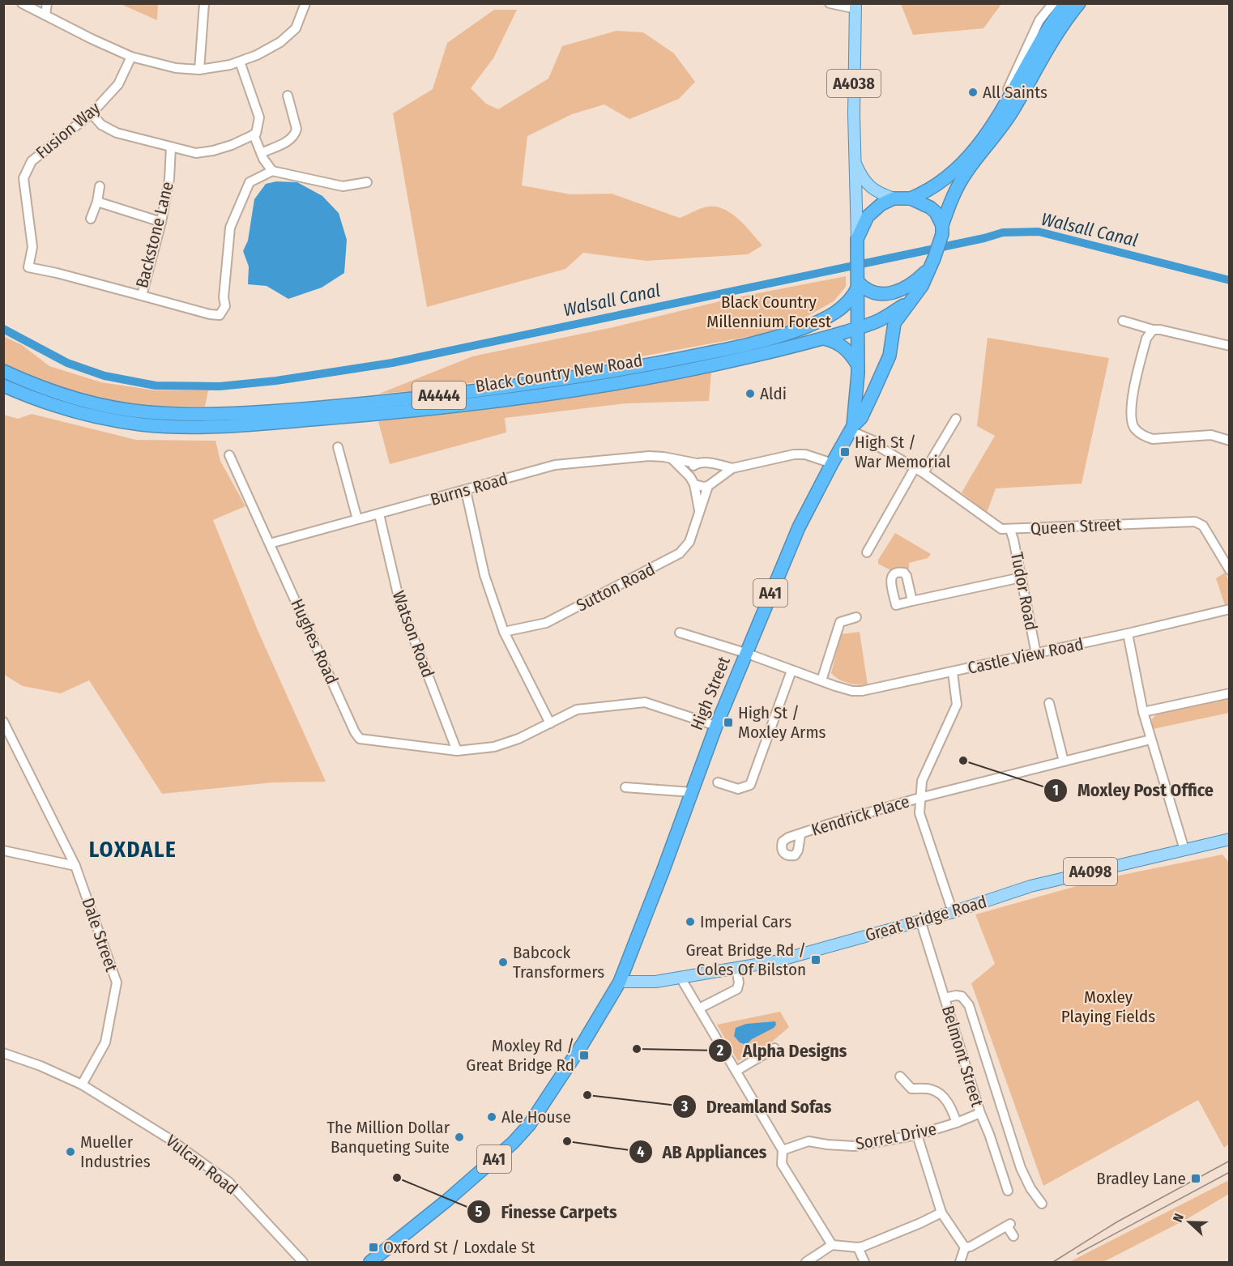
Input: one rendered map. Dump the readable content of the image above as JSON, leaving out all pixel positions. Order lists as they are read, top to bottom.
{
  "streets": {
    "highway": [
      "Black Country New Road",
      "A4444",
      "A41",
      "High Street"
    ],
    "main road": ["A4038", "A4098", "Great Bridge Road"],
    "street": [
      "Fusion Way",
      "Backstone Lane",
      "Burns Road",
      "Queen Street",
      "Sutton Road",
      "Tudor Road",
      "Watson Road",
      "Hughes Road",
      "Castle View Road",
      "Kendrick Place",
      "Dale Street",
      "Belmont Street",
      "Sorrel Drive",
      "Vulcan Road"
    ]
  },
  "crossings": [
    ["A4038", "Black Country New Road"],
    ["A4038", "A41"],
    ["A4038", "High Street"],
    ["Fusion Way", "Backstone Lane"],
    ["Black Country New Road", "A41"],
    ["Black Country New Road", "High Street"],
    ["Burns Road", "Sutton Road"],
    ["Burns Road", "Watson Road"],
    ["Burns Road", "Hughes Road"],
    ["Queen Street", "Tudor Road"],
    ["Queen Street", "High Street"],
    ["Tudor Road", "Castle View Road"],
    ["A41", "High Street"],
    ["A41", "Great Bridge Road"],
    ["Watson Road", "Hughes Road"],
    ["Castle View Road", "High Street"],
    ["High Street", "Great Bridge Road"],
    ["Great Bridge Road", "Belmont Street"],
    ["Dale Street", "Vulcan Road"],
    ["Belmont Street", "Sorrel Drive"]
  ],
  "districts": ["LOXDALE"],
  "water": ["Walsall Canal"],
  "parks": ["Black Country Millennium Forest", "Moxley Playing Fields"],
  "places": {
    "other": [
      "All Saints",
      "Aldi",
      "Moxley Post Office",
      "Imperial Cars",
      "Babcock Transformers",
      "Alpha Designs",
      "Dreamland Sofas",
      "Ale House",
      "The Million Dollar Banqueting Suite",
      "AB Appliances",
      "Mueller Industries",
      "Finesse Carpets"
    ],
    "transit": [
      "High St / War Memorial",
      "High St / Moxley Arms",
      "Great Bridge Rd / Coles Of Bilston",
      "Moxley Rd / Great Bridge Rd",
      "Bradley Lane",
      "Oxford St / Loxdale St"
    ]
  },
  "north": "left"
}
